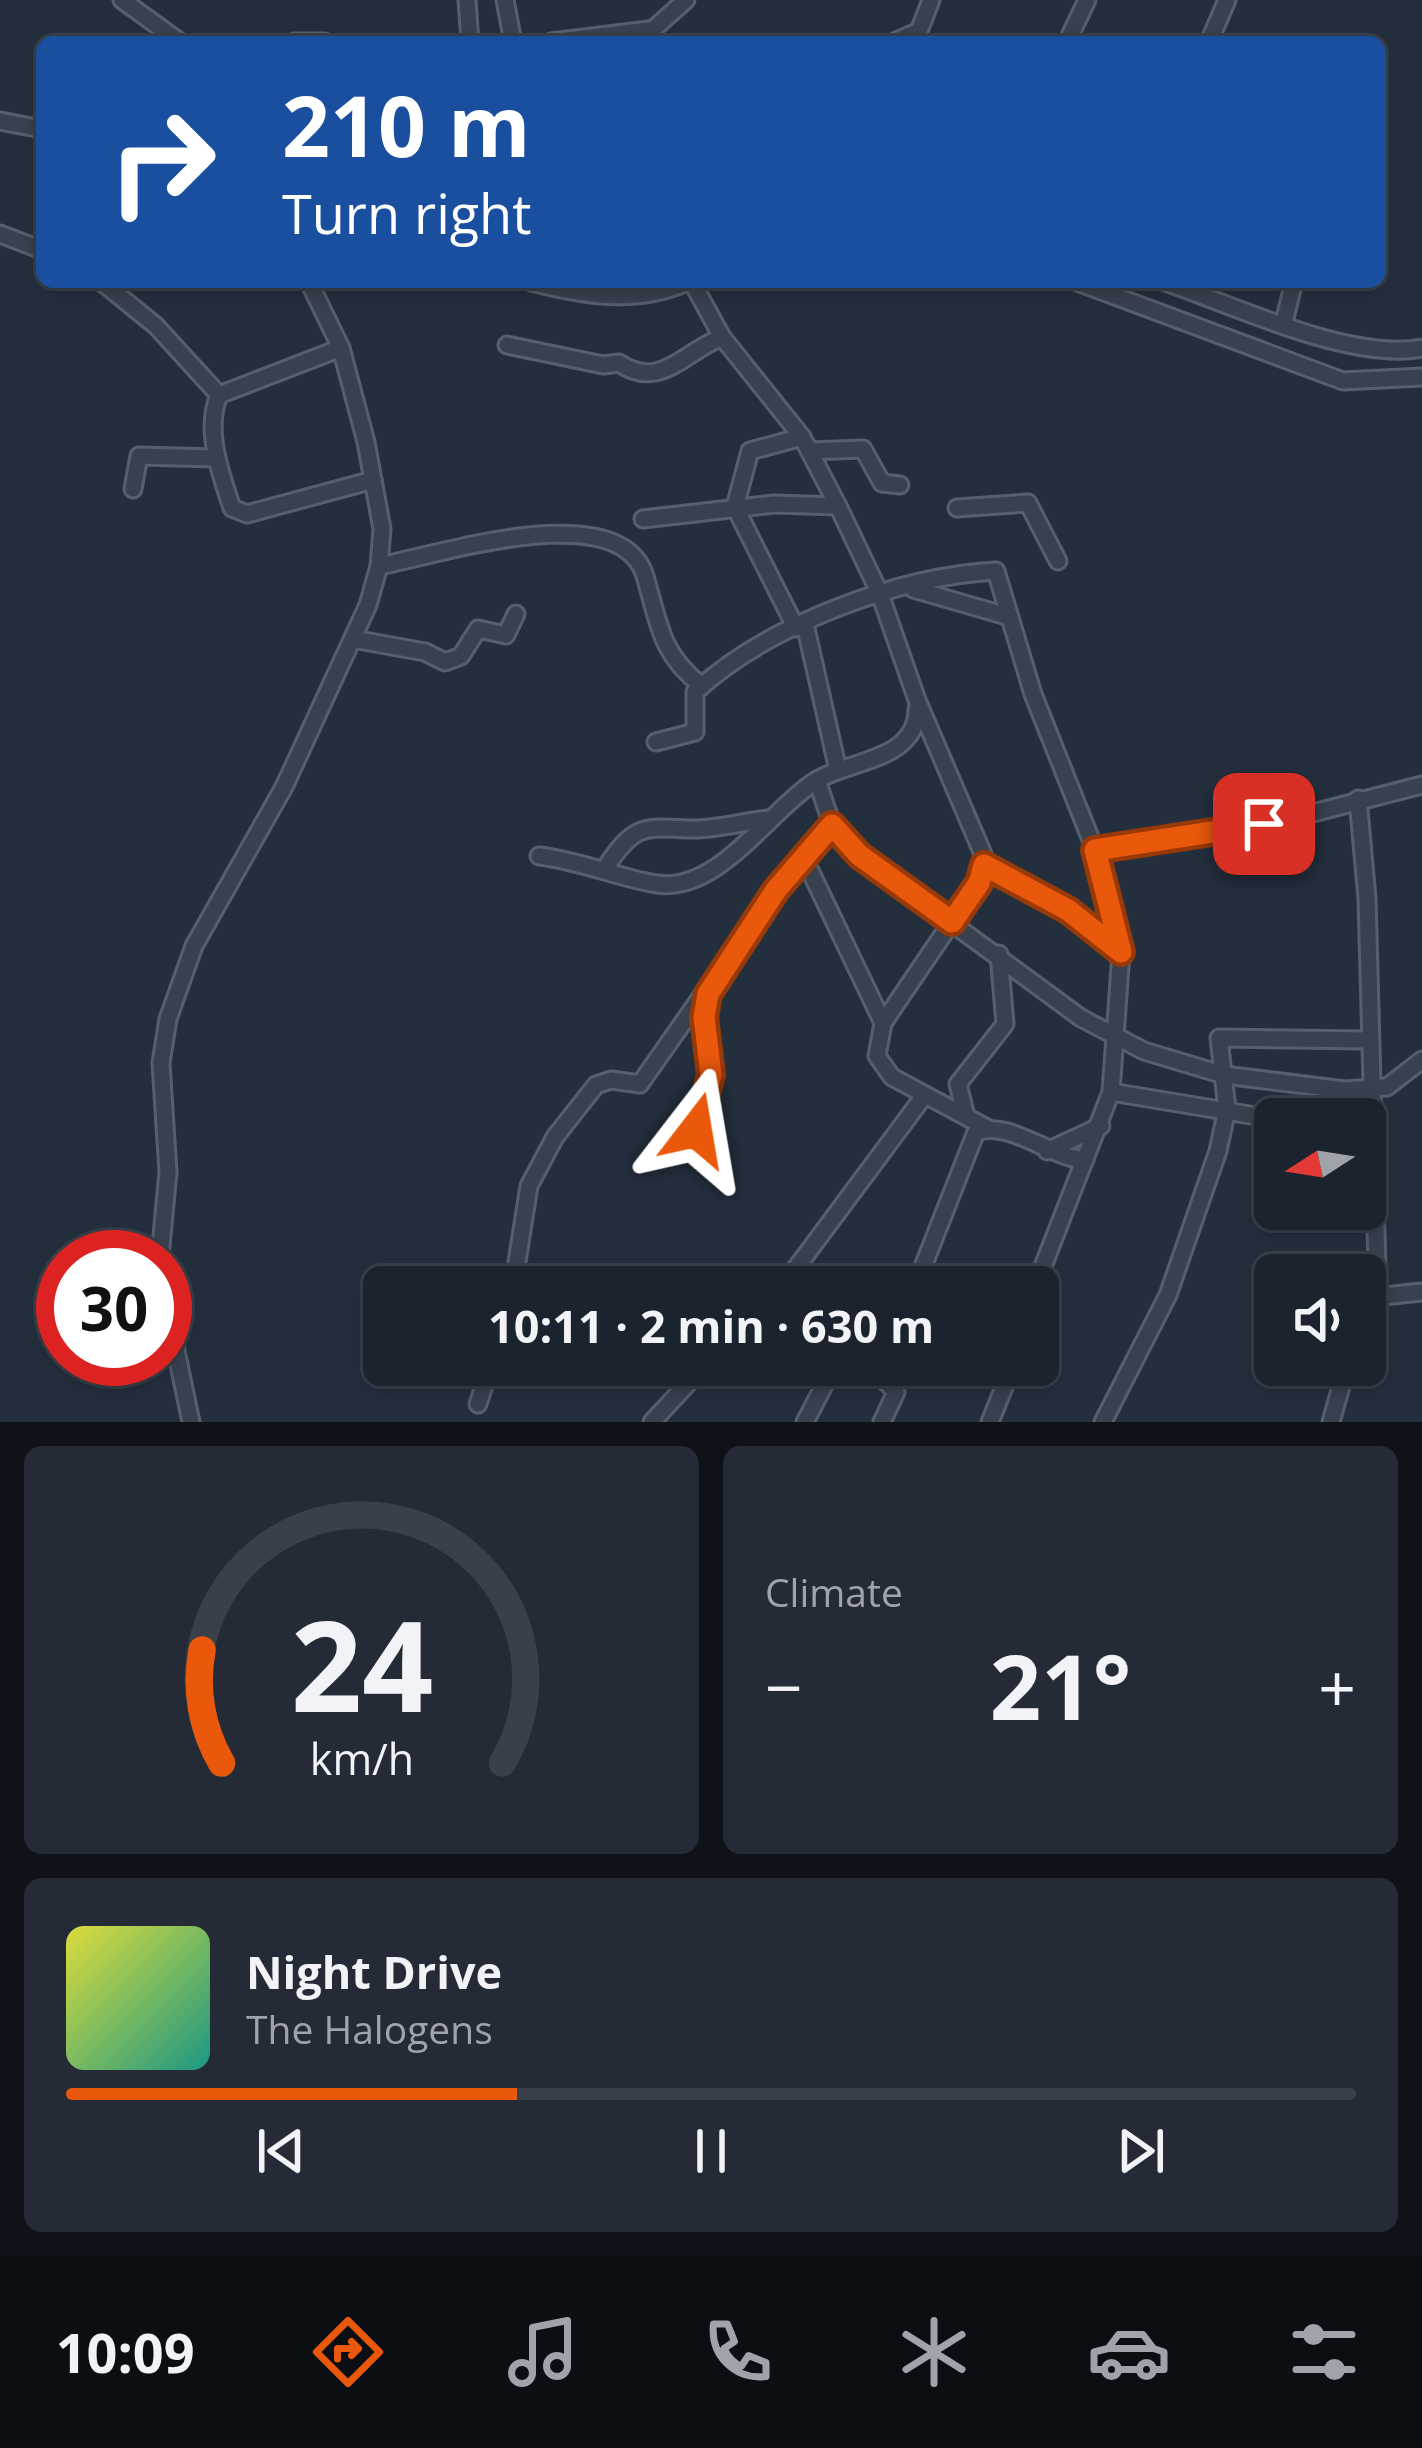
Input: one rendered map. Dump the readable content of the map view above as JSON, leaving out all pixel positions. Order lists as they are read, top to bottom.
{
  "north": "left",
  "page": {
    "turn": ["210 m", "Turn right"],
    "limit": "30",
    "trip": "10:11 · 2 min · 630 m",
    "tile": "Climate",
    "heat": ["−", "21°", "+"],
    "song": ["Night Drive", "The Halogens"],
    "tabs": "10:09",
    "gauge": ["24", "km/h"]
  }
}
